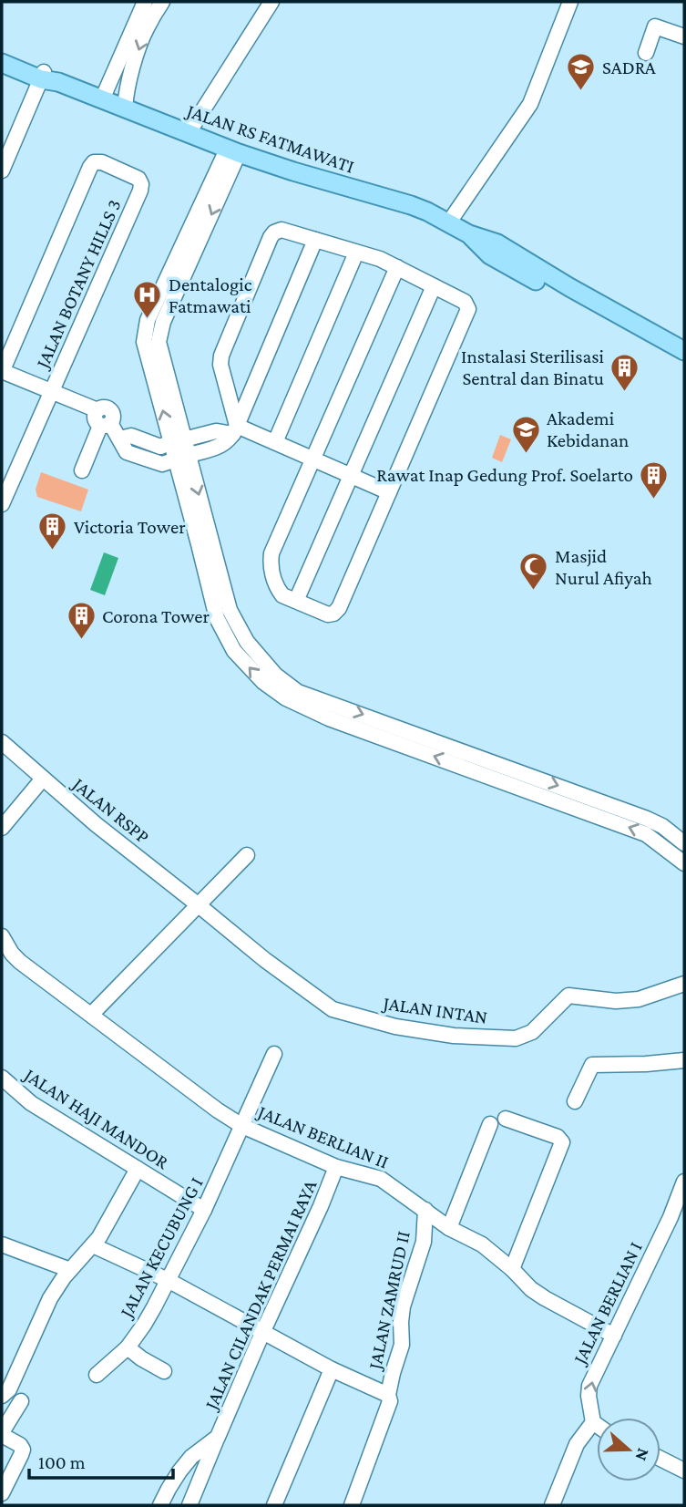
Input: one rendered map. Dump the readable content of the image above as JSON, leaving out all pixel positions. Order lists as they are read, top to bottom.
{
  "streets": {
    "main road": ["JALAN RS FATMAWATI"],
    "street": [
      "JALAN BOTANY HILLS 3",
      "JALAN RSPP",
      "JALAN INTAN",
      "JALAN HAJI MANDOR",
      "JALAN BERLIAN II",
      "JALAN KECUBUNG I",
      "JALAN CILANDAK PERMAI RAYA",
      "JALAN ZAMRUD II",
      "JALAN BERLIAN I"
    ]
  },
  "crossings": [
    ["JALAN RSPP", "JALAN INTAN"],
    ["JALAN HAJI MANDOR", "JALAN KECUBUNG I"],
    ["JALAN BERLIAN II", "JALAN KECUBUNG I"],
    ["JALAN BERLIAN II", "JALAN CILANDAK PERMAI RAYA"],
    ["JALAN BERLIAN II", "JALAN ZAMRUD II"],
    ["JALAN BERLIAN II", "JALAN BERLIAN I"]
  ],
  "places": {
    "school or university": ["SADRA", "Akademi Kebidanan"],
    "hospital": ["Dentalogic Fatmawati"],
    "building": [
      "Instalasi Sterilisasi Sentral dan Binatu",
      "Rawat Inap Gedung Prof. Soelarto",
      "Victoria Tower",
      "Corona Tower"
    ],
    "mosque": ["Masjid Nurul Afiyah"]
  },
  "scale_bar": "100 m",
  "north": "right"
}
